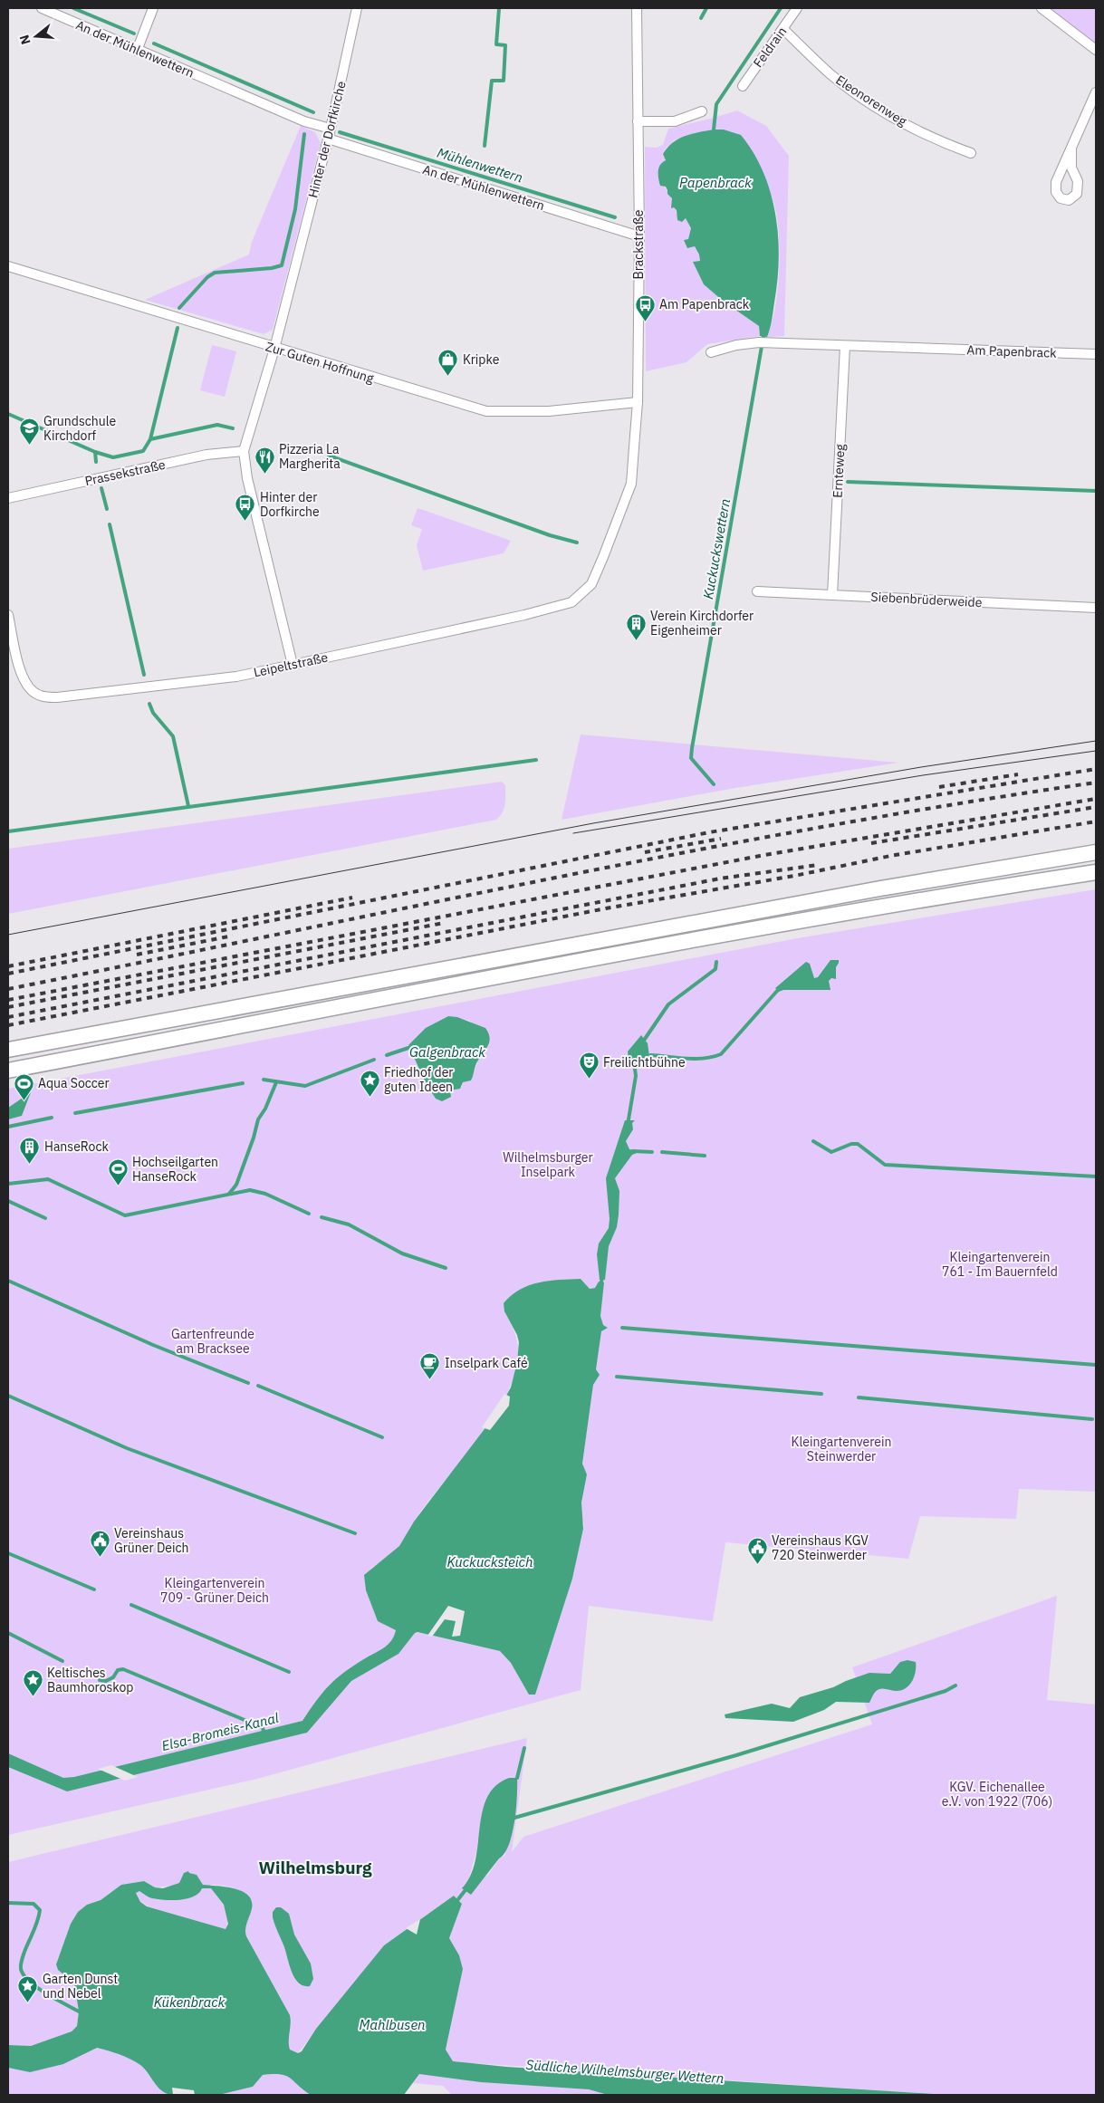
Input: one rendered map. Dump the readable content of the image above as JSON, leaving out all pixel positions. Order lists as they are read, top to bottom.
{
  "streets": {
    "street": [
      "Feldrain",
      "An der Mühlenwettern",
      "Eleonorenweg",
      "Hinter der Dorfkirche",
      "Brackstraße",
      "Am Papenbrack",
      "Zur Guten Hoffnung",
      "Ernteweg",
      "Prassekstraße",
      "Siebenbrüderweide",
      "Leipeltstraße"
    ]
  },
  "crossings": [
    ["Feldrain", "Eleonorenweg"],
    ["An der Mühlenwettern", "Hinter der Dorfkirche"],
    ["An der Mühlenwettern", "Brackstraße"],
    ["Hinter der Dorfkirche", "Zur Guten Hoffnung"],
    ["Hinter der Dorfkirche", "Prassekstraße"],
    ["Hinter der Dorfkirche", "Leipeltstraße"],
    ["Brackstraße", "Zur Guten Hoffnung"],
    ["Brackstraße", "Leipeltstraße"],
    ["Am Papenbrack", "Ernteweg"],
    ["Ernteweg", "Siebenbrüderweide"]
  ],
  "districts": ["Wilhelmsburg"],
  "water": [
    "Mühlenwettern",
    "Papenbrack",
    "Kuckuckswettern",
    "Galgenbrack",
    "Kuckucksteich",
    "Elsa-Bromeis-Kanal",
    "Kükenbrack",
    "Mahlbusen",
    "Südliche Wilhelmsburger Wettern"
  ],
  "parks": [
    "Wilhelmsburger Inselpark",
    "Kleingartenverein 761 - Im Bauernfeld",
    "Gartenfreunde am Bracksee",
    "Kleingartenverein Steinwerder",
    "Kleingartenverein 709 - Grüner Deich",
    "KGV. Eichenallee e.V. von 1922 (706)"
  ],
  "places": {
    "bus stop": ["Am Papenbrack", "Hinter der Dorfkirche"],
    "shop": ["Kripke"],
    "school or university": ["Grundschule Kirchdorf"],
    "restaurant": ["Pizzeria La Margherita"],
    "building": ["Verein Kirchdorfer Eigenheimer", "HanseRock"],
    "theatre": ["Freilichtbühne"],
    "place": ["Friedhof der guten Ideen", "Keltisches Baumhoroskop", "Garten Dunst und Nebel"],
    "sports": ["Aqua Soccer", "Hochseilgarten HanseRock"],
    "cafe": ["Inselpark Café"],
    "public building": ["Vereinshaus Grüner Deich", "Vereinshaus KGV 720 Steinwerder"]
  },
  "north": "left"
}
